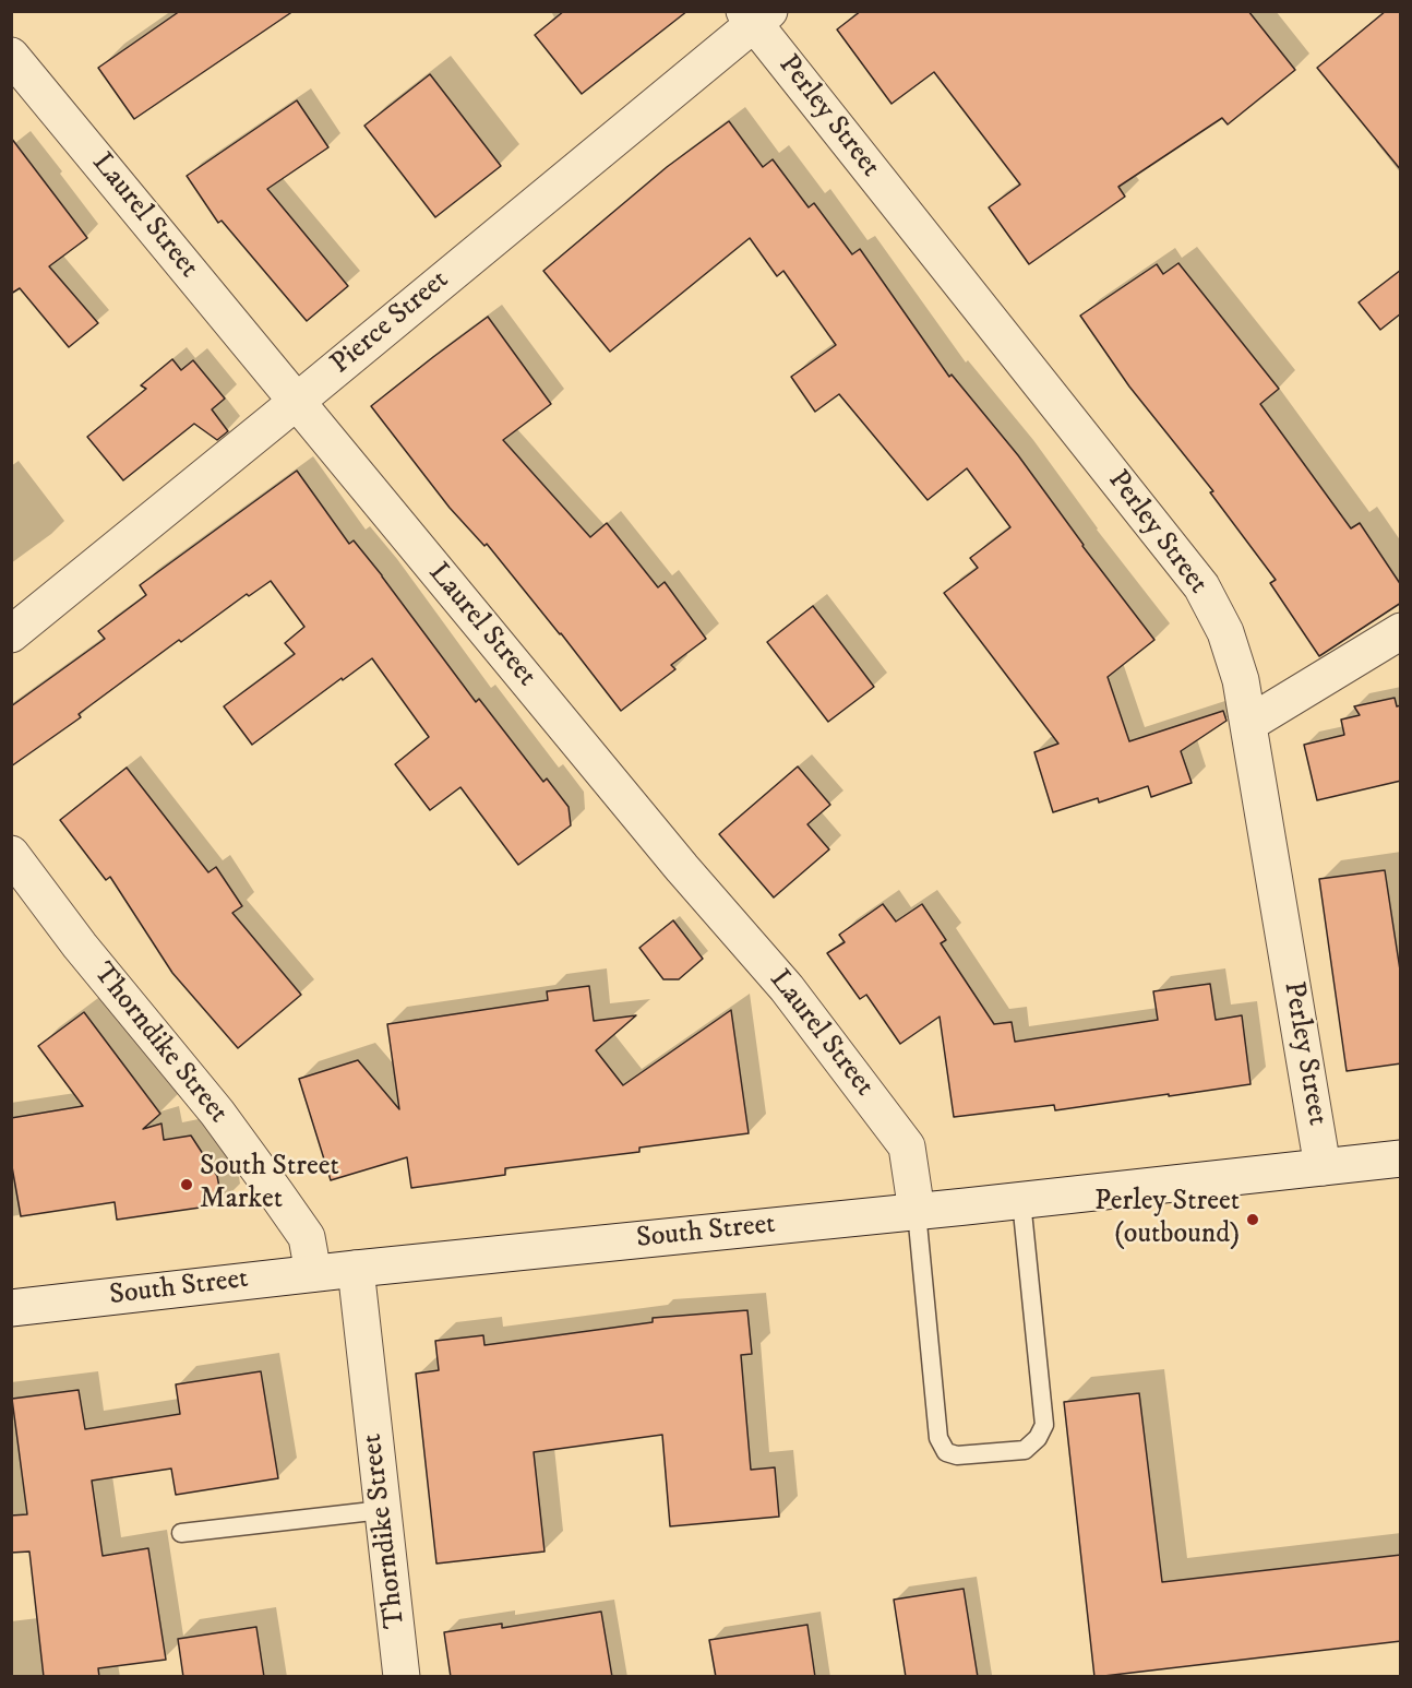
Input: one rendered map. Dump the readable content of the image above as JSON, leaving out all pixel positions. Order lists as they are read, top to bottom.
{
  "streets": {
    "street": [
      "Perley Street",
      "Laurel Street",
      "Pierce Street",
      "Thorndike Street",
      "South Street"
    ]
  },
  "crossings": [
    ["Perley Street", "Pierce Street"],
    ["Perley Street", "South Street"],
    ["Laurel Street", "Pierce Street"],
    ["Laurel Street", "South Street"],
    ["Thorndike Street", "South Street"]
  ],
  "places": ["South Street Market", "Perley Street (outbound)"]
}
